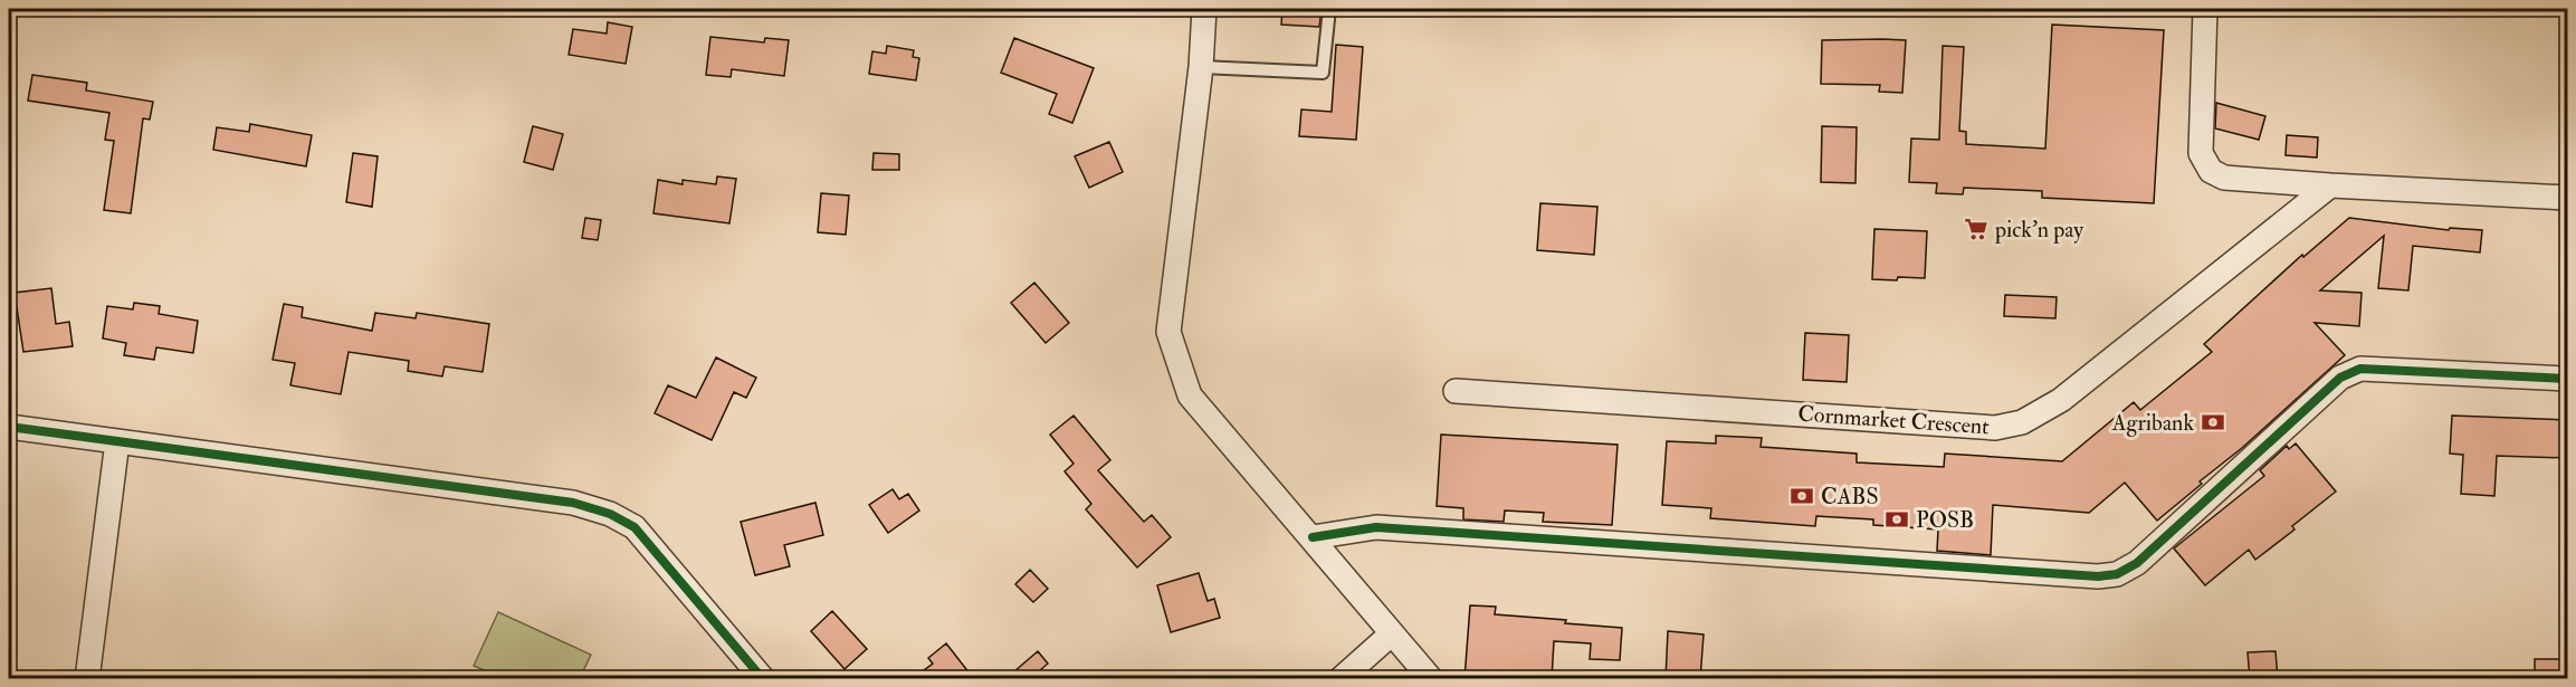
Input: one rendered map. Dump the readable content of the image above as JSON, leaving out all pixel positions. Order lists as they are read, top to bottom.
{
  "streets": {
    "street": ["Cornmarket Crescent"]
  },
  "places": {
    "supermarket": ["pick'n pay"],
    "bank": ["Agribank", "CABS", "POSB"]
  }
}
